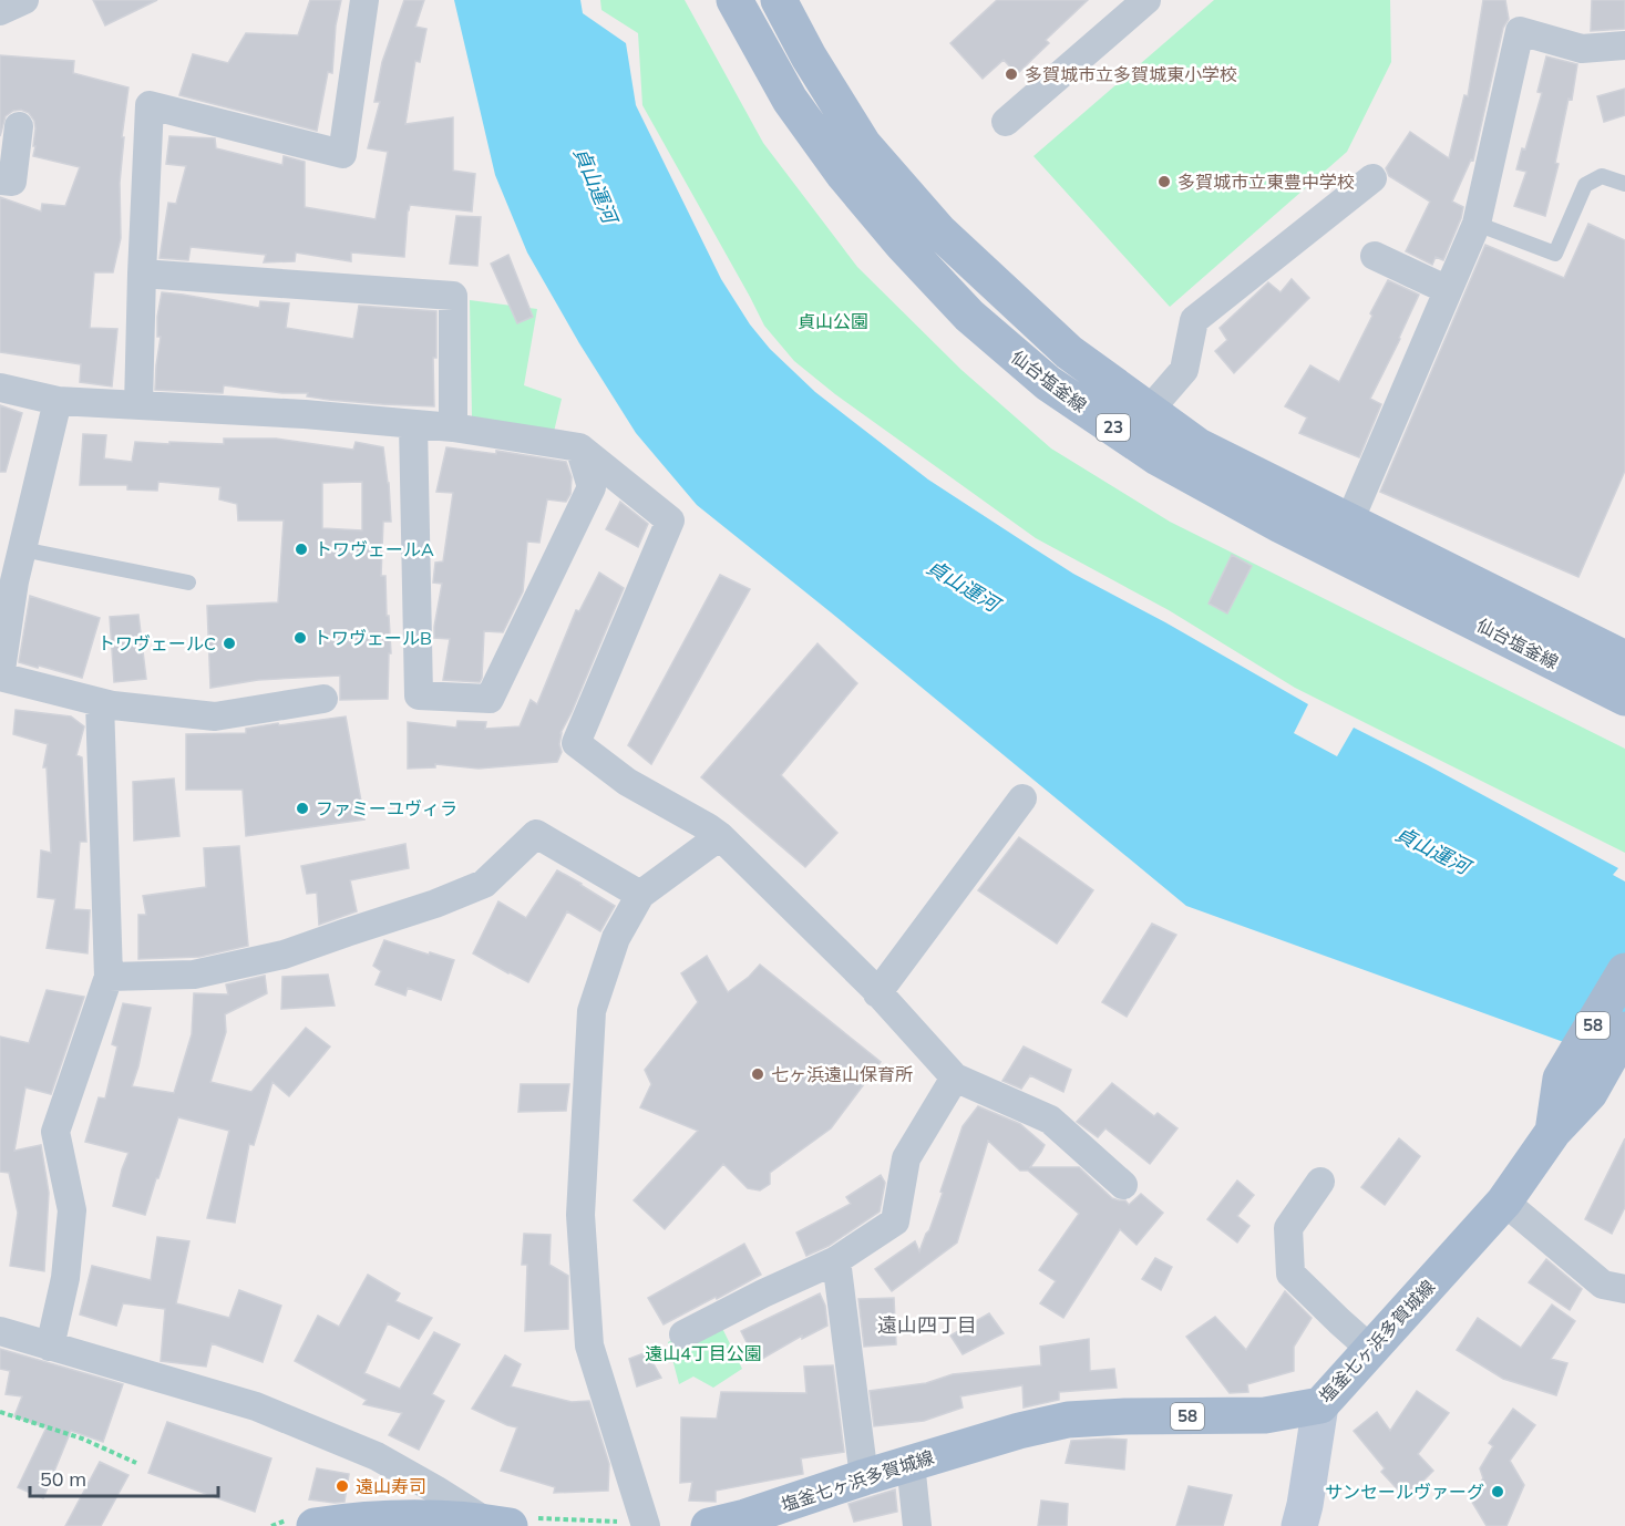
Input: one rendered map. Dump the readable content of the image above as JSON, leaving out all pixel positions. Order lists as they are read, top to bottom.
{
  "streets": {
    "main road": [
      "仙台塩釜線",
      "23",
      "58",
      "塩釜七ヶ浜多賀城線"
    ]
  },
  "districts": ["遠山四丁目"],
  "water": ["貞山運河"],
  "parks": ["貞山公園", "遠山4丁目公園"],
  "places": [
    "多賀城市立多賀城東小学校",
    "多賀城市立東豊中学校",
    "トワヴェールA",
    "トワヴェールB",
    "トワヴェールC",
    "ファミーユヴィラ",
    "七ヶ浜遠山保育所",
    "遠山寿司",
    "サンセールヴァーグ"
  ],
  "scale_bar": "50 m"
}
